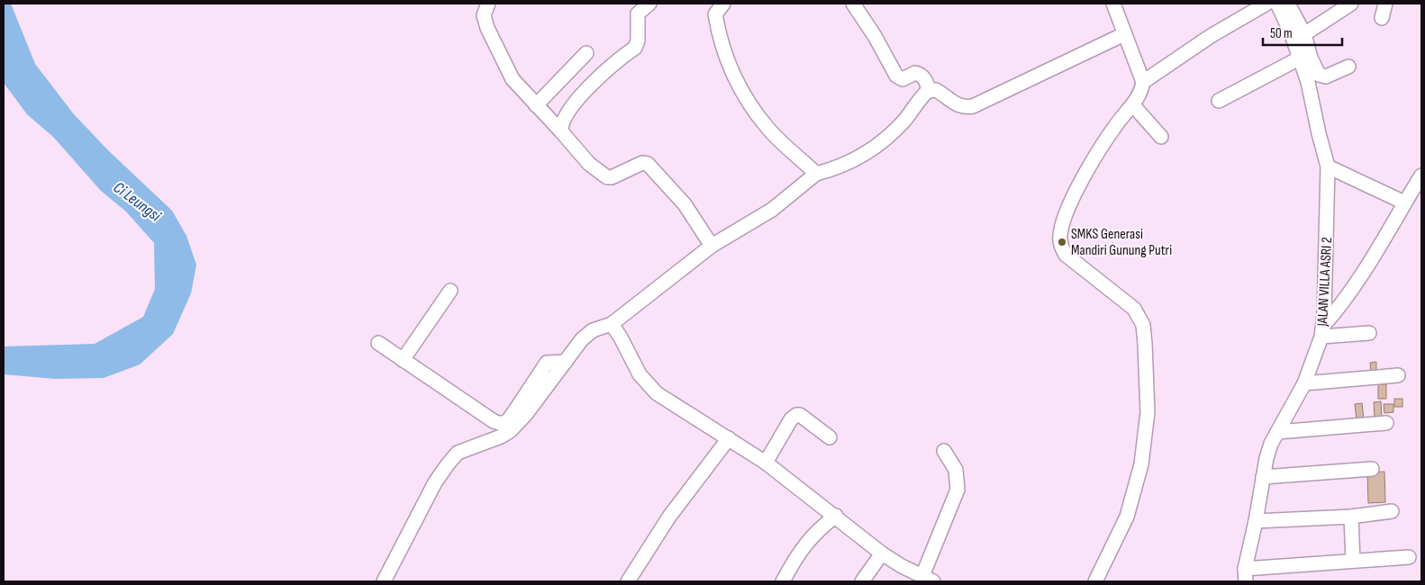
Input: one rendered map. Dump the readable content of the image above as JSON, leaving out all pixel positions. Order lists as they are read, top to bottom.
{
  "streets": {
    "street": ["JALAN VILLA ASRI 2"]
  },
  "water": ["Ci Leungsi"],
  "places": ["SMKS Generasi Mandiri Gunung Putri"],
  "scale_bar": "50 m"
}
